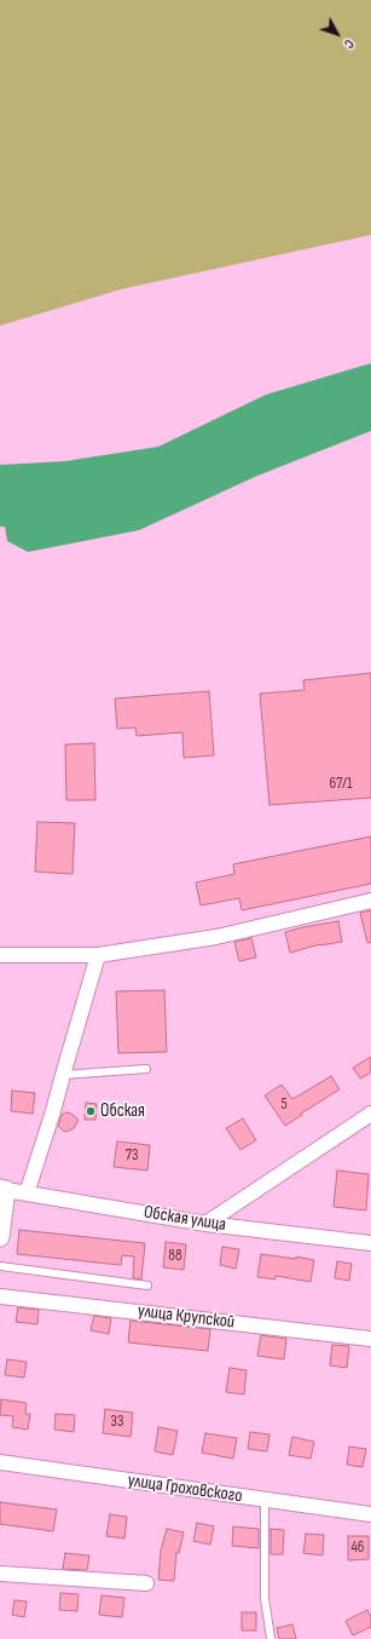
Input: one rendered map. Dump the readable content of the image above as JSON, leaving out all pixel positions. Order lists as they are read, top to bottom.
{
  "streets": {
    "street": ["Обская улица", "улица Крупской", "улица Гроховского"]
  },
  "places": ["Обская"],
  "house_numbers": [
    "67/1",
    "5",
    "73",
    "88",
    "33",
    "46"
  ],
  "north": "bottom right"
}
